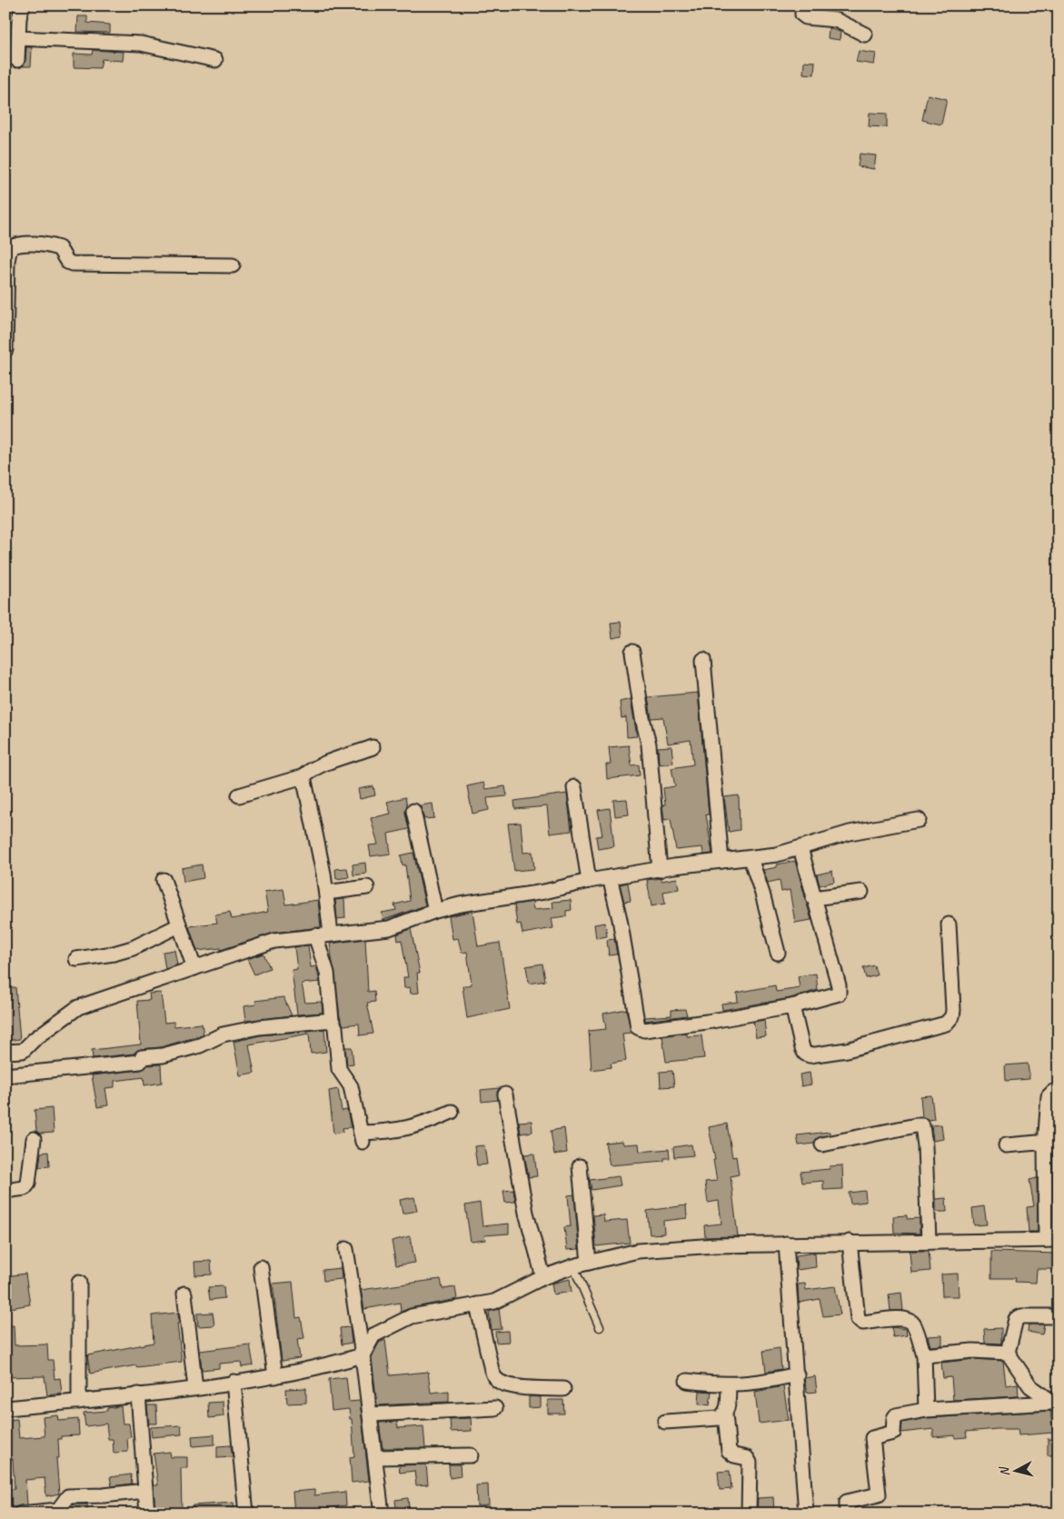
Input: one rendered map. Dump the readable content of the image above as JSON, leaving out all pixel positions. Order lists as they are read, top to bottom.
{
  "north": "left"
}
